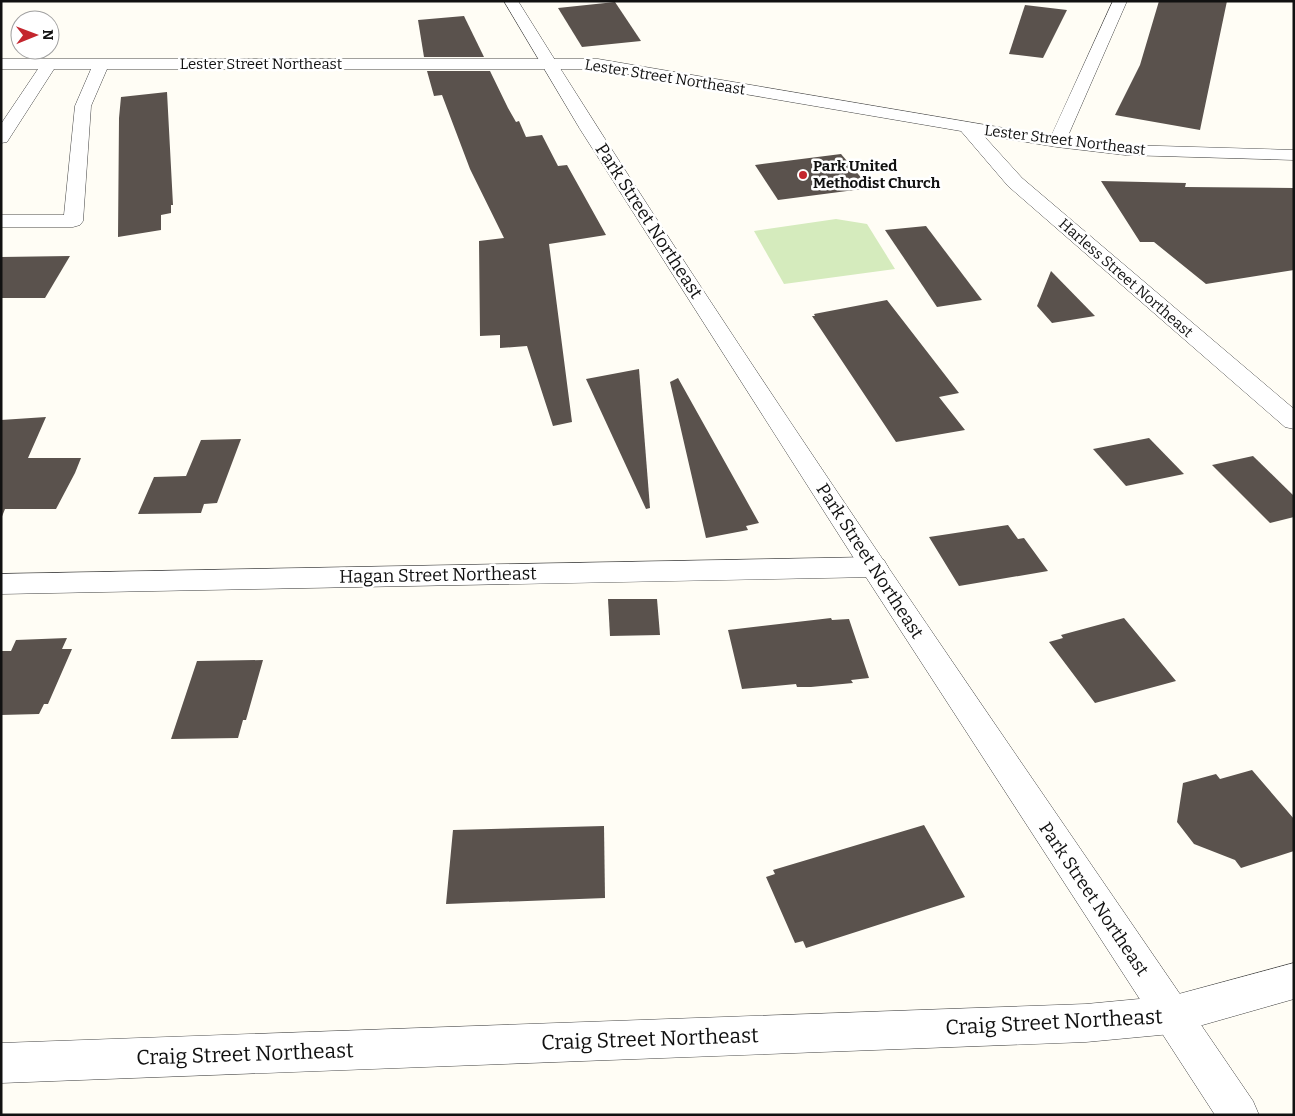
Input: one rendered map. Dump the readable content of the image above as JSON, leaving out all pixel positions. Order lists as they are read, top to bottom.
{
  "streets": {
    "street": [
      "Lester Street Northeast",
      "Park Street Northeast",
      "Harless Street Northeast",
      "Hagan Street Northeast",
      "Craig Street Northeast"
    ]
  },
  "crossings": [
    ["Lester Street Northeast", "Park Street Northeast"],
    ["Lester Street Northeast", "Harless Street Northeast"],
    ["Park Street Northeast", "Hagan Street Northeast"],
    ["Park Street Northeast", "Craig Street Northeast"]
  ],
  "places": ["Park United Methodist Church"],
  "north": "right"
}
